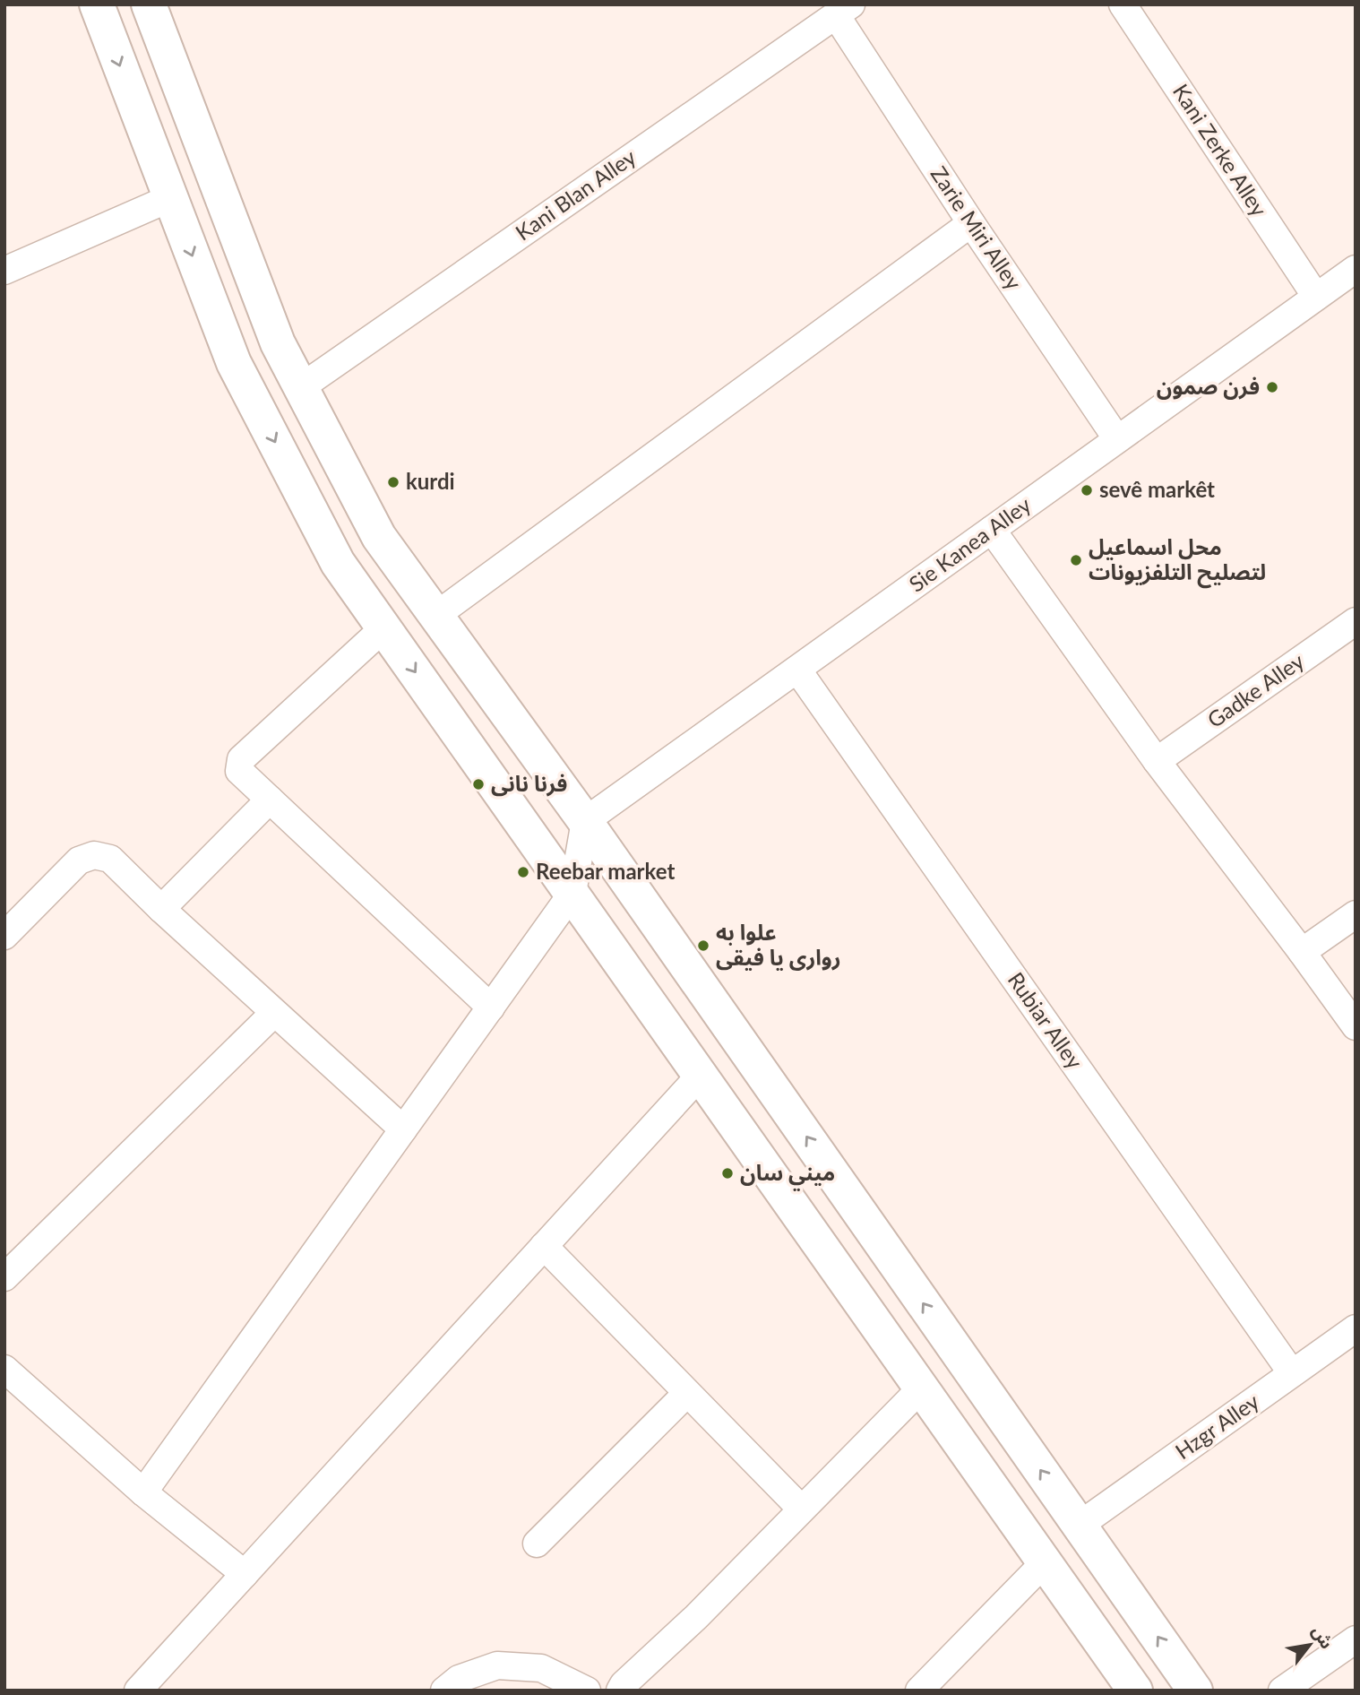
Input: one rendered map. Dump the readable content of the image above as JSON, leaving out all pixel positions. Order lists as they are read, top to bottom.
{
  "streets": {
    "street": [
      "Kani Zerke Alley",
      "Kani Blan Alley",
      "Zarie Miri Alley",
      "Sie Kanea Alley",
      "Gadke Alley",
      "Rubiar Alley",
      "Hzgr Alley"
    ]
  },
  "crossings": [
    ["Kani Zerke Alley", "Sie Kanea Alley"],
    ["Kani Blan Alley", "Zarie Miri Alley"],
    ["Zarie Miri Alley", "Sie Kanea Alley"],
    ["Sie Kanea Alley", "Rubiar Alley"],
    ["Rubiar Alley", "Hzgr Alley"]
  ],
  "places": [
    "فرن صمون",
    "kurdi",
    "sevê markêt",
    "محل اسماعيل لتصليح التلفزيونات",
    "فرنا نانى",
    "Reebar market",
    "علوا به رواری یا فیقی",
    "ميني سان"
  ],
  "north": "top right"
}
